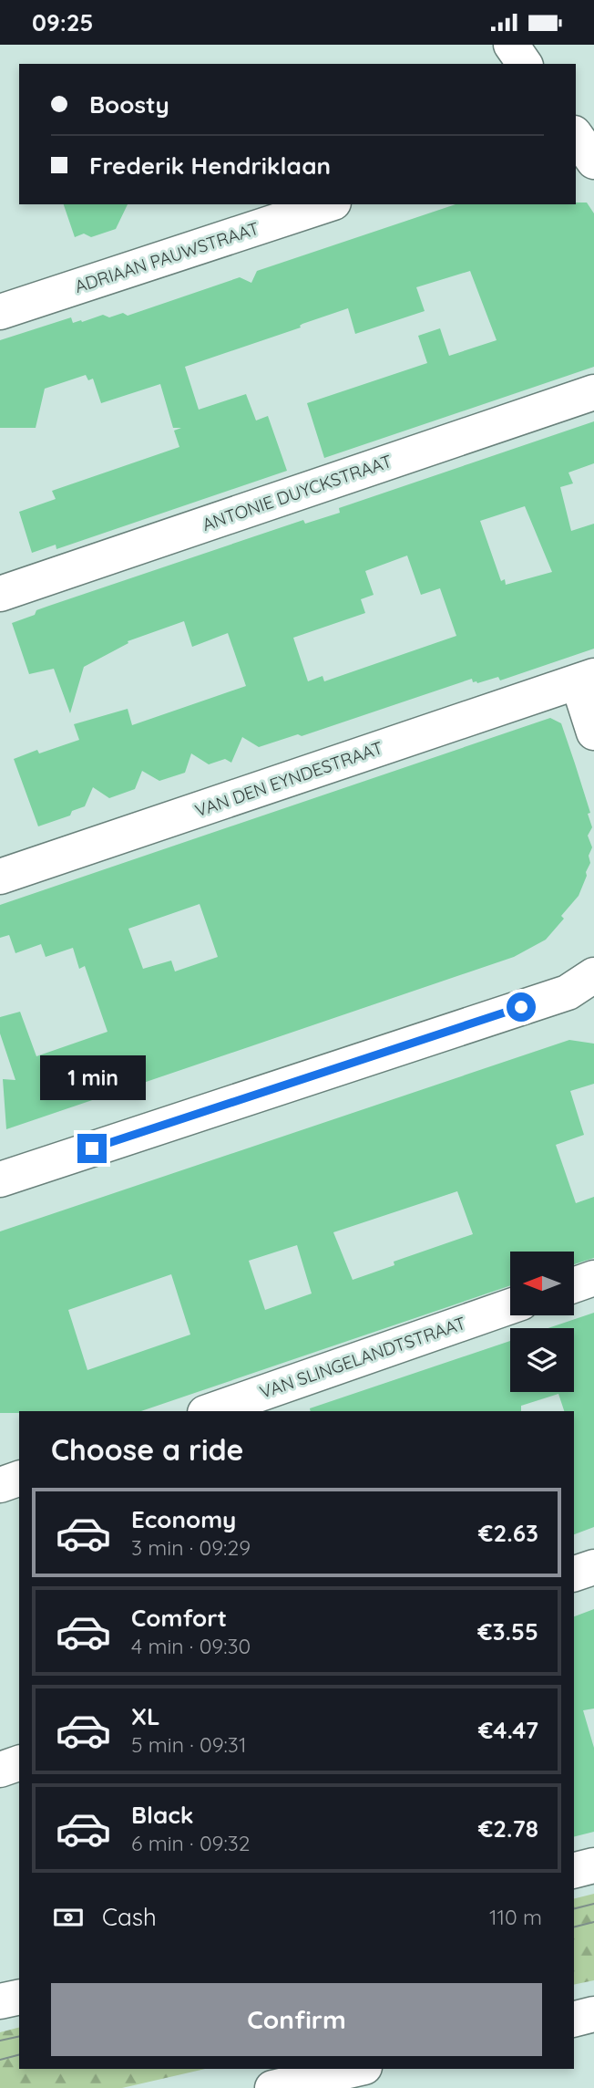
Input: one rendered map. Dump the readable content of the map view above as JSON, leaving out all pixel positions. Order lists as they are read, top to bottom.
{
  "streets": {
    "street": [
      "ADRIAAN PAUWSTRAAT",
      "ANTONIE DUYCKSTRAAT",
      "VAN DEN EYNDESTRAAT",
      "VAN SLINGELANDTSTRAAT"
    ]
  },
  "north": "left",
  "page": {
    "status": "09:25",
    "banner": ["Boosty", "Frederik Hendriklaan"],
    "bubble": "1 min",
    "heading": "Choose a ride",
    "list": [
      {
        "name": "Economy",
        "note": "3 min · 09:29",
        "value": "€2.63"
      },
      {
        "name": "Comfort",
        "note": "4 min · 09:30",
        "value": "€3.55"
      },
      {
        "name": "XL",
        "note": "5 min · 09:31",
        "value": "€4.47"
      },
      {
        "name": "Black",
        "note": "6 min · 09:32",
        "value": "€2.78"
      }
    ],
    "pay": ["Cash", "110 m"],
    "buttons": "Confirm"
  }
}
